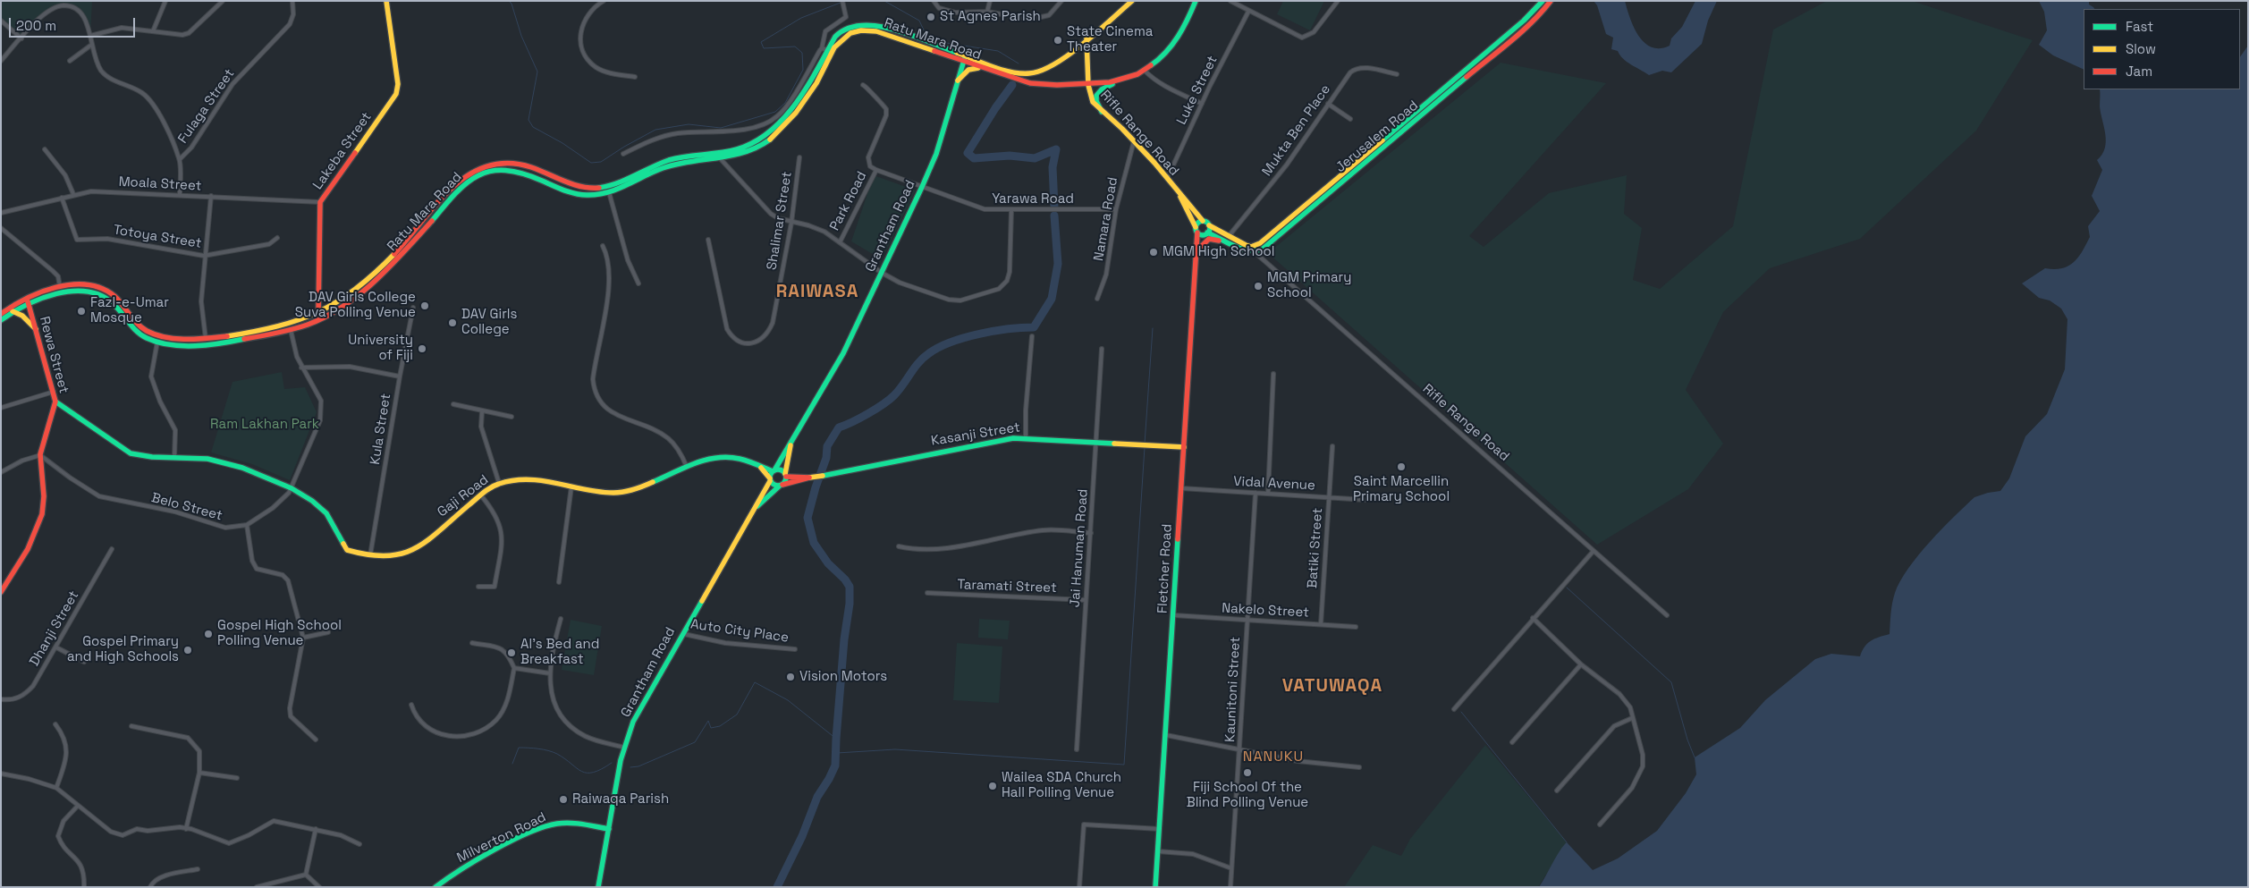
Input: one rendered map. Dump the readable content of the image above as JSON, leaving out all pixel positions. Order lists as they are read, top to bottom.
{
  "streets": {
    "main road": [
      "Ratu Mara Road",
      "Rifle Range Road",
      "Jerusalem Road",
      "Lakeba Street",
      "Grantham Road",
      "Rewa Street",
      "Kasanji Street",
      "Gaji Road",
      "Fletcher Road",
      "Milverton Road"
    ],
    "street": [
      "Luke Street",
      "Fulaga Street",
      "Mukta Ben Place",
      "Moala Street",
      "Yarawa Road",
      "Park Road",
      "Namara Road",
      "Shalimar Street",
      "Totoya Street",
      "Kula Street",
      "Vidal Avenue",
      "Belo Street",
      "Jai Hanuman Road",
      "Batiki Street",
      "Taramati Street",
      "Nakelo Street",
      "Dhanji Street",
      "Auto City Place",
      "Kaunitoni Street"
    ]
  },
  "crossings": [
    ["Ratu Mara Road", "Rifle Range Road"],
    ["Ratu Mara Road", "Lakeba Street"],
    ["Ratu Mara Road", "Grantham Road"],
    ["Ratu Mara Road", "Rewa Street"],
    ["Ratu Mara Road", "Belo Street"],
    ["Luke Street", "Rifle Range Road"],
    ["Rifle Range Road", "Jerusalem Road"],
    ["Rifle Range Road", "Namara Road"],
    ["Rifle Range Road", "Fletcher Road"],
    ["Lakeba Street", "Moala Street"],
    ["Moala Street", "Totoya Street"],
    ["Yarawa Road", "Park Road"],
    ["Yarawa Road", "Namara Road"],
    ["Yarawa Road", "Grantham Road"],
    ["Grantham Road", "Kasanji Street"],
    ["Grantham Road", "Gaji Road"],
    ["Grantham Road", "Auto City Place"],
    ["Grantham Road", "Milverton Road"],
    ["Rewa Street", "Gaji Road"],
    ["Rewa Street", "Belo Street"],
    ["Kula Street", "Gaji Road"],
    ["Kasanji Street", "Gaji Road"],
    ["Kasanji Street", "Jai Hanuman Road"],
    ["Kasanji Street", "Fletcher Road"],
    ["Vidal Avenue", "Batiki Street"],
    ["Vidal Avenue", "Fletcher Road"],
    ["Vidal Avenue", "Kaunitoni Street"],
    ["Gaji Road", "Belo Street"],
    ["Jai Hanuman Road", "Taramati Street"],
    ["Batiki Street", "Nakelo Street"],
    ["Fletcher Road", "Nakelo Street"],
    ["Nakelo Street", "Kaunitoni Street"]
  ],
  "districts": ["RAIWASA", "VATUWAQA", "NANUKU"],
  "parks": ["Ram Lakhan Park"],
  "places": [
    "St Agnes Parish",
    "State Cinema Theater",
    "MGM High School",
    "MGM Primary School",
    "DAV Girls College Suva Polling Venue",
    "Fazl-e-Umar Mosque",
    "DAV Girls College",
    "University of Fiji",
    "Saint Marcellin Primary School",
    "Gospel High School Polling Venue",
    "Gospel Primary and High Schools",
    "Al's Bed and Breakfast",
    "Vision Motors",
    "Fiji School Of the Blind Polling Venue",
    "Wailea SDA Church Hall Polling Venue",
    "Raiwaqa Parish"
  ],
  "legend": ["Fast", "Slow", "Jam"],
  "scale_bar": "200 m"
}
